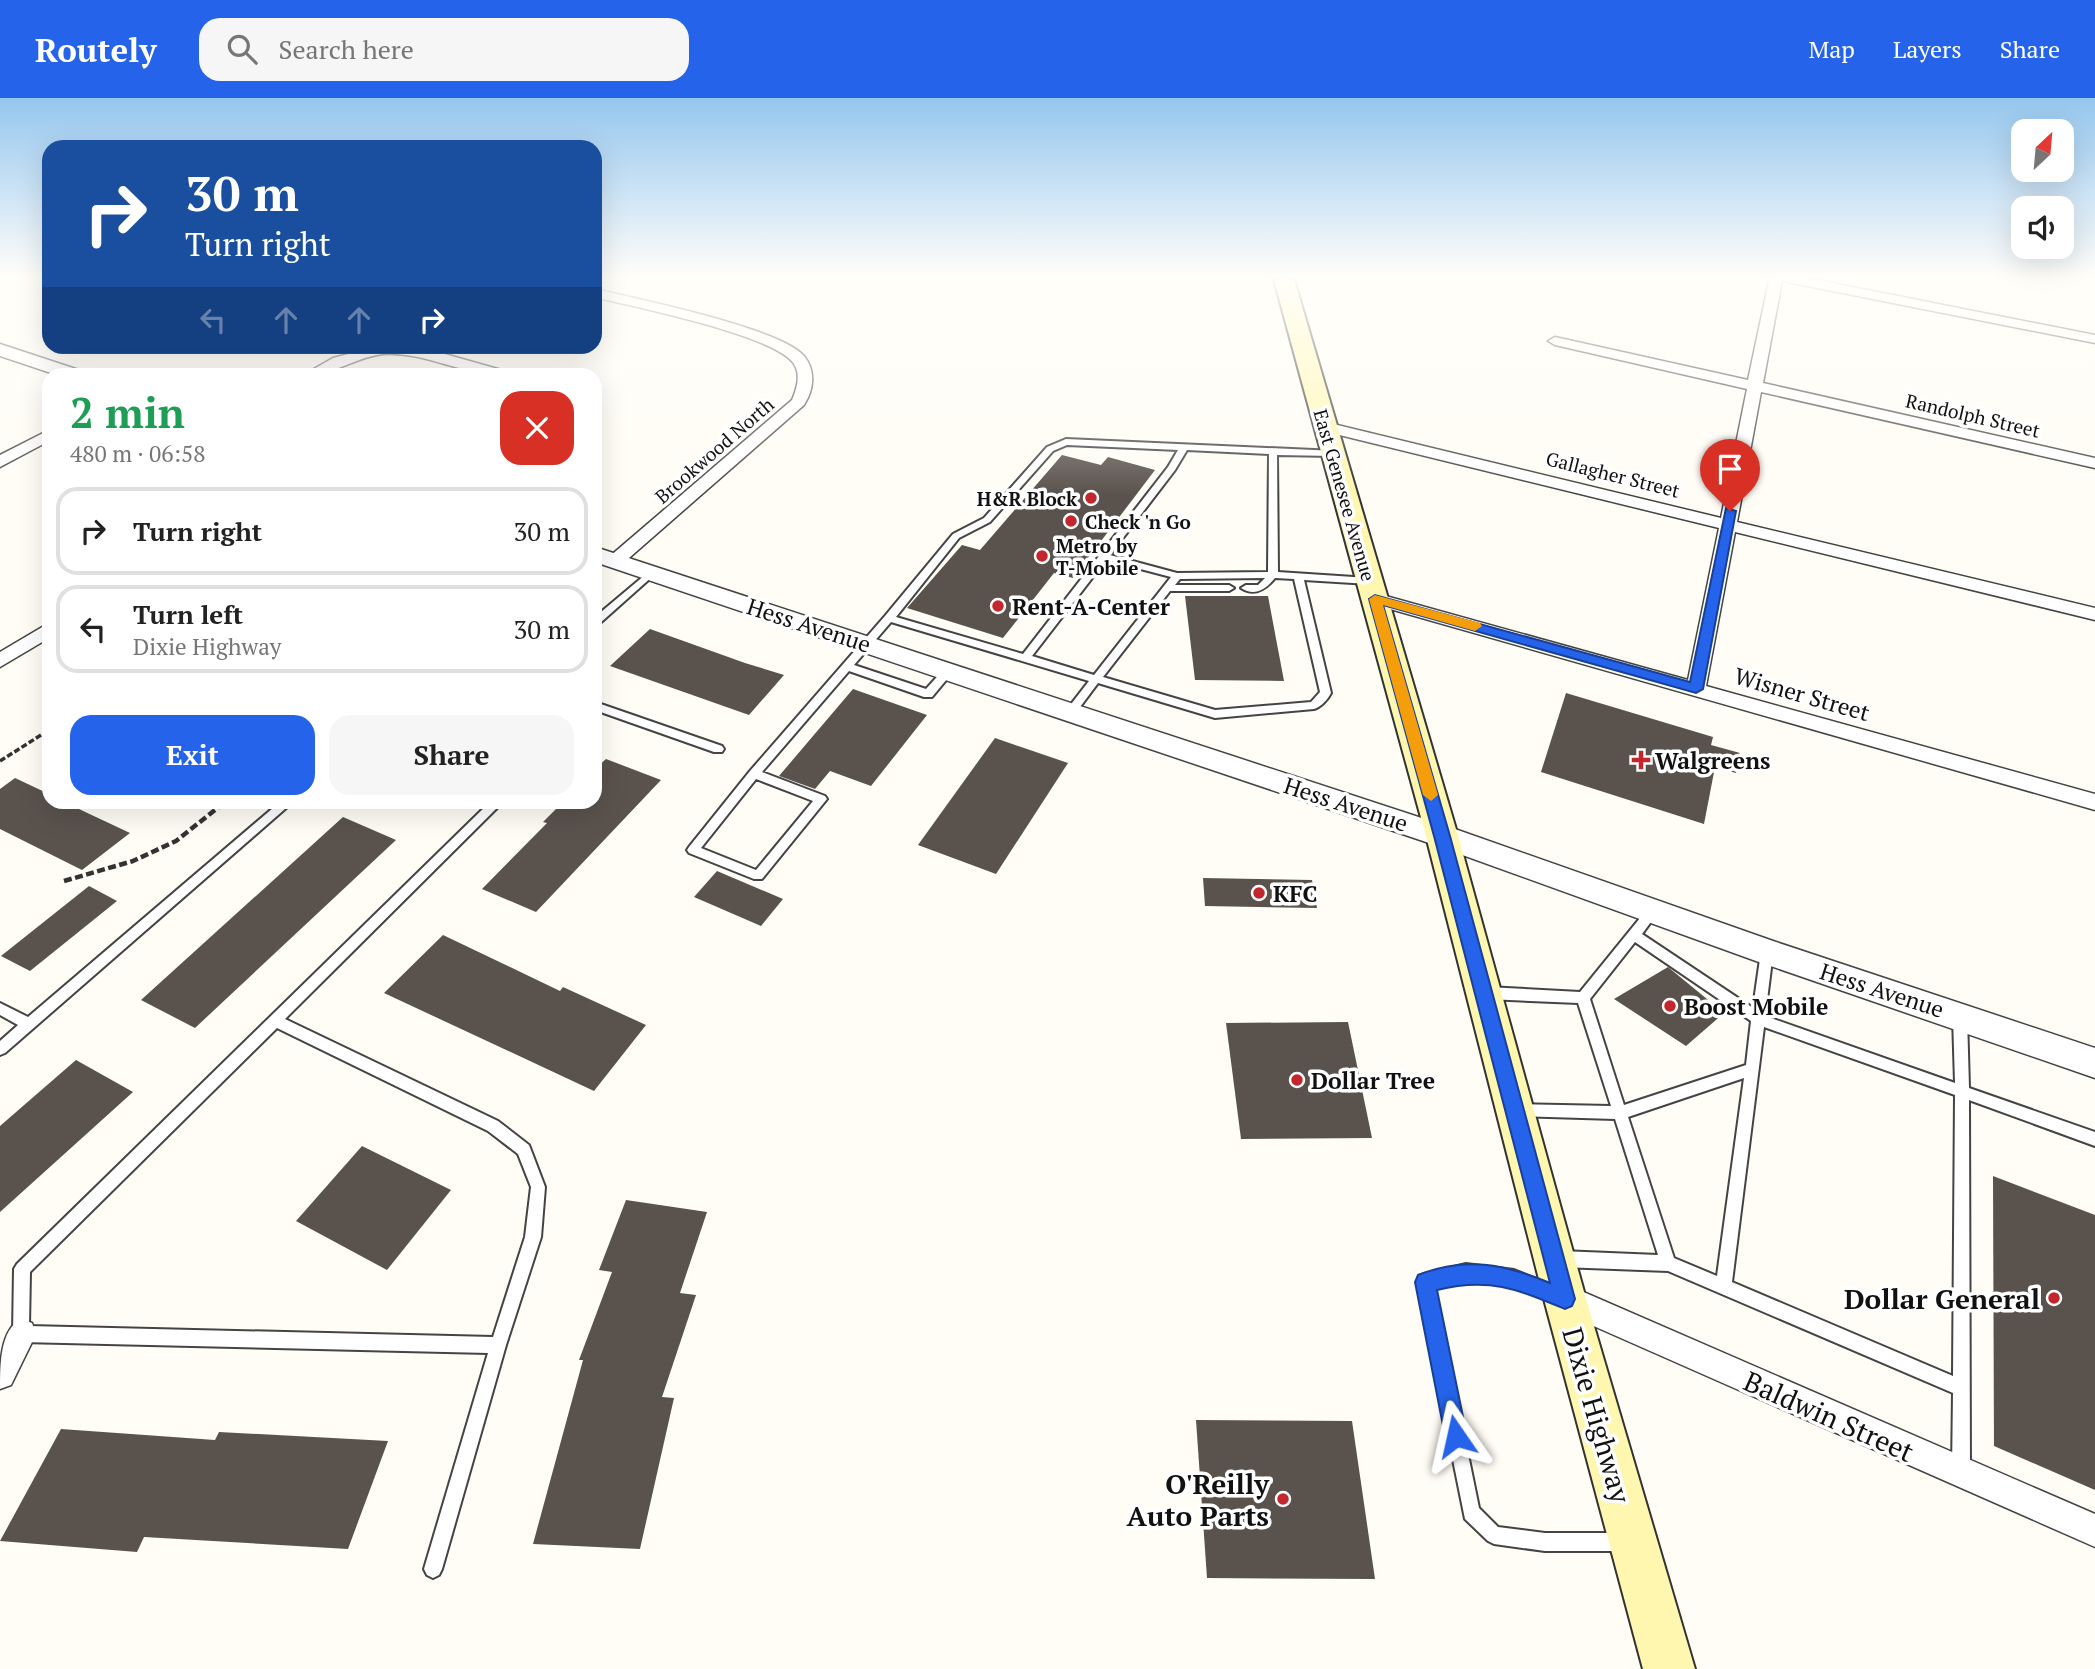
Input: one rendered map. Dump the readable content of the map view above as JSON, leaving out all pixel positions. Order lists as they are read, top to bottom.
{
  "streets": {
    "main road": ["East Genesee Avenue", "Dixie Highway"],
    "street": [
      "Randolph Street",
      "Brookwood North",
      "Gallagher Street",
      "Hess Avenue",
      "Wisner Street",
      "Baldwin Street"
    ]
  },
  "crossings": [
    ["Brookwood North", "Hess Avenue"],
    ["Gallagher Street", "East Genesee Avenue"],
    ["East Genesee Avenue", "Hess Avenue"],
    ["East Genesee Avenue", "Wisner Street"],
    ["East Genesee Avenue", "Dixie Highway"],
    ["Hess Avenue", "Dixie Highway"],
    ["Dixie Highway", "Baldwin Street"]
  ],
  "places": {
    "other": [
      "H&R Block",
      "Check 'n Go",
      "Metro by T-Mobile",
      "Rent-A-Center",
      "KFC",
      "Boost Mobile",
      "Dollar Tree",
      "Dollar General",
      "O'Reilly Auto Parts"
    ],
    "health": ["Walgreens"]
  },
  "north": "top right",
  "page": {
    "header": "Routely",
    "search": "Search here",
    "nav": ["Map", "Layers", "Share"],
    "turn": ["30 m", "Turn right"],
    "heading": ["2 min", "480 m · 06:58"],
    "list": [
      {
        "name": "Turn right",
        "value": "30 m"
      },
      {
        "name": "Turn left",
        "note": "Dixie Highway",
        "value": "30 m"
      }
    ],
    "buttons": ["Exit", "Share"]
  }
}
